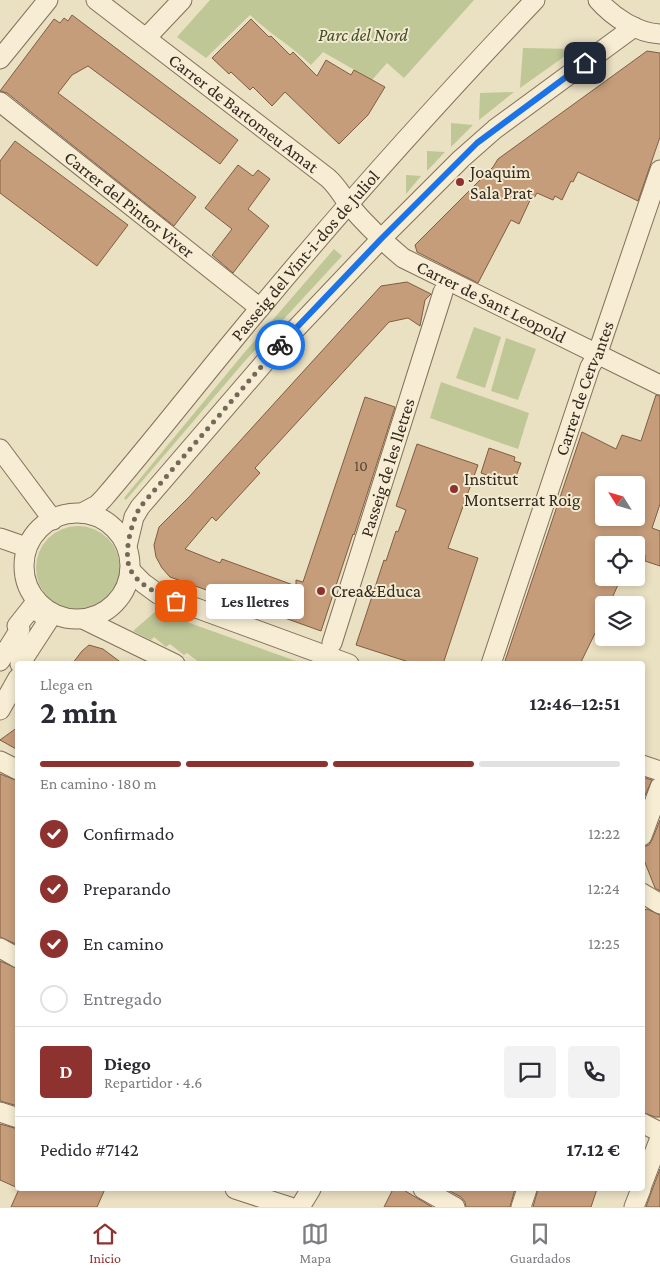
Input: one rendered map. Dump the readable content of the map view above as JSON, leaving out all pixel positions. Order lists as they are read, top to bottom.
{
  "streets": {
    "street": [
      "Carrer de Bartomeu Amat",
      "Carrer del Pintor Viver",
      "Passeig del Vint-i-dos de Juliol",
      "Carrer de Sant Leopold",
      "Carrer de Cervantes",
      "Passeig de les lletres"
    ]
  },
  "crossings": [
    ["Carrer de Bartomeu Amat", "Passeig del Vint-i-dos de Juliol"],
    ["Carrer de Bartomeu Amat", "Carrer de Sant Leopold"],
    ["Carrer del Pintor Viver", "Passeig del Vint-i-dos de Juliol"],
    ["Carrer de Sant Leopold", "Carrer de Cervantes"]
  ],
  "parks": ["Parc del Nord"],
  "places": [
    "Joaquim Sala Prat",
    "Institut Montserrat Roig",
    "Crea&Educa",
    "Les lletres"
  ],
  "house_numbers": ["10"],
  "north": "top left",
  "page": {
    "bubble": "Les lletres",
    "heading": ["2 min", "Llega en", "12:46–12:51"],
    "panel": [
      "Diego",
      "Repartidor · 4.6",
      "Pedido #7142",
      "17.12 €"
    ],
    "bar": "En camino · 180 m",
    "list": [
      ["Confirmado", "12:22"],
      ["Preparando", "12:24"],
      ["En camino", "12:25"],
      "Entregado"
    ],
    "round": "D",
    "tabs": ["Inicio", "Mapa", "Guardados"]
  }
}
